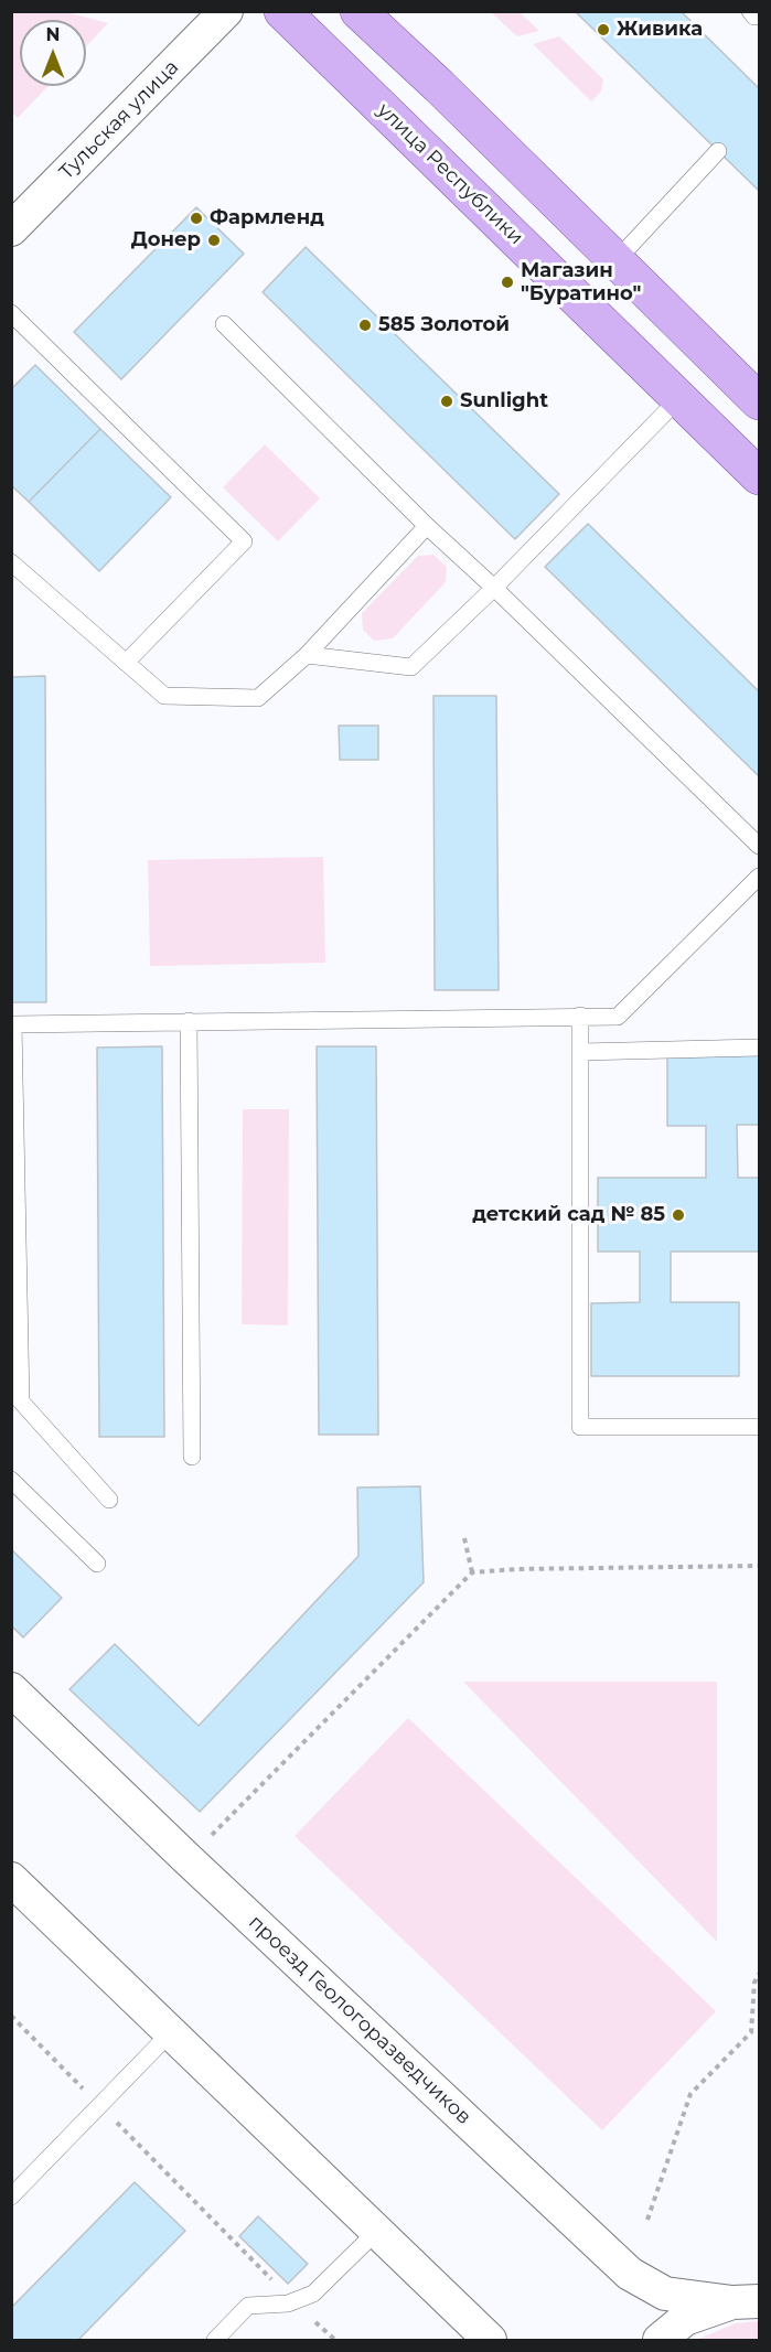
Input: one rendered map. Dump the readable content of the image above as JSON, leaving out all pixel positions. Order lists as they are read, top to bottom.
{
  "streets": {
    "main road": ["улица Республики"],
    "street": ["Тульская улица", "проезд Геологоразведчиков"]
  },
  "places": [
    "Живика",
    "Фармленд",
    "Донер",
    "Магазин \"Буратино\"",
    "585 Золотой",
    "Sunlight",
    "детский сад № 85"
  ],
  "north": "top"
}
